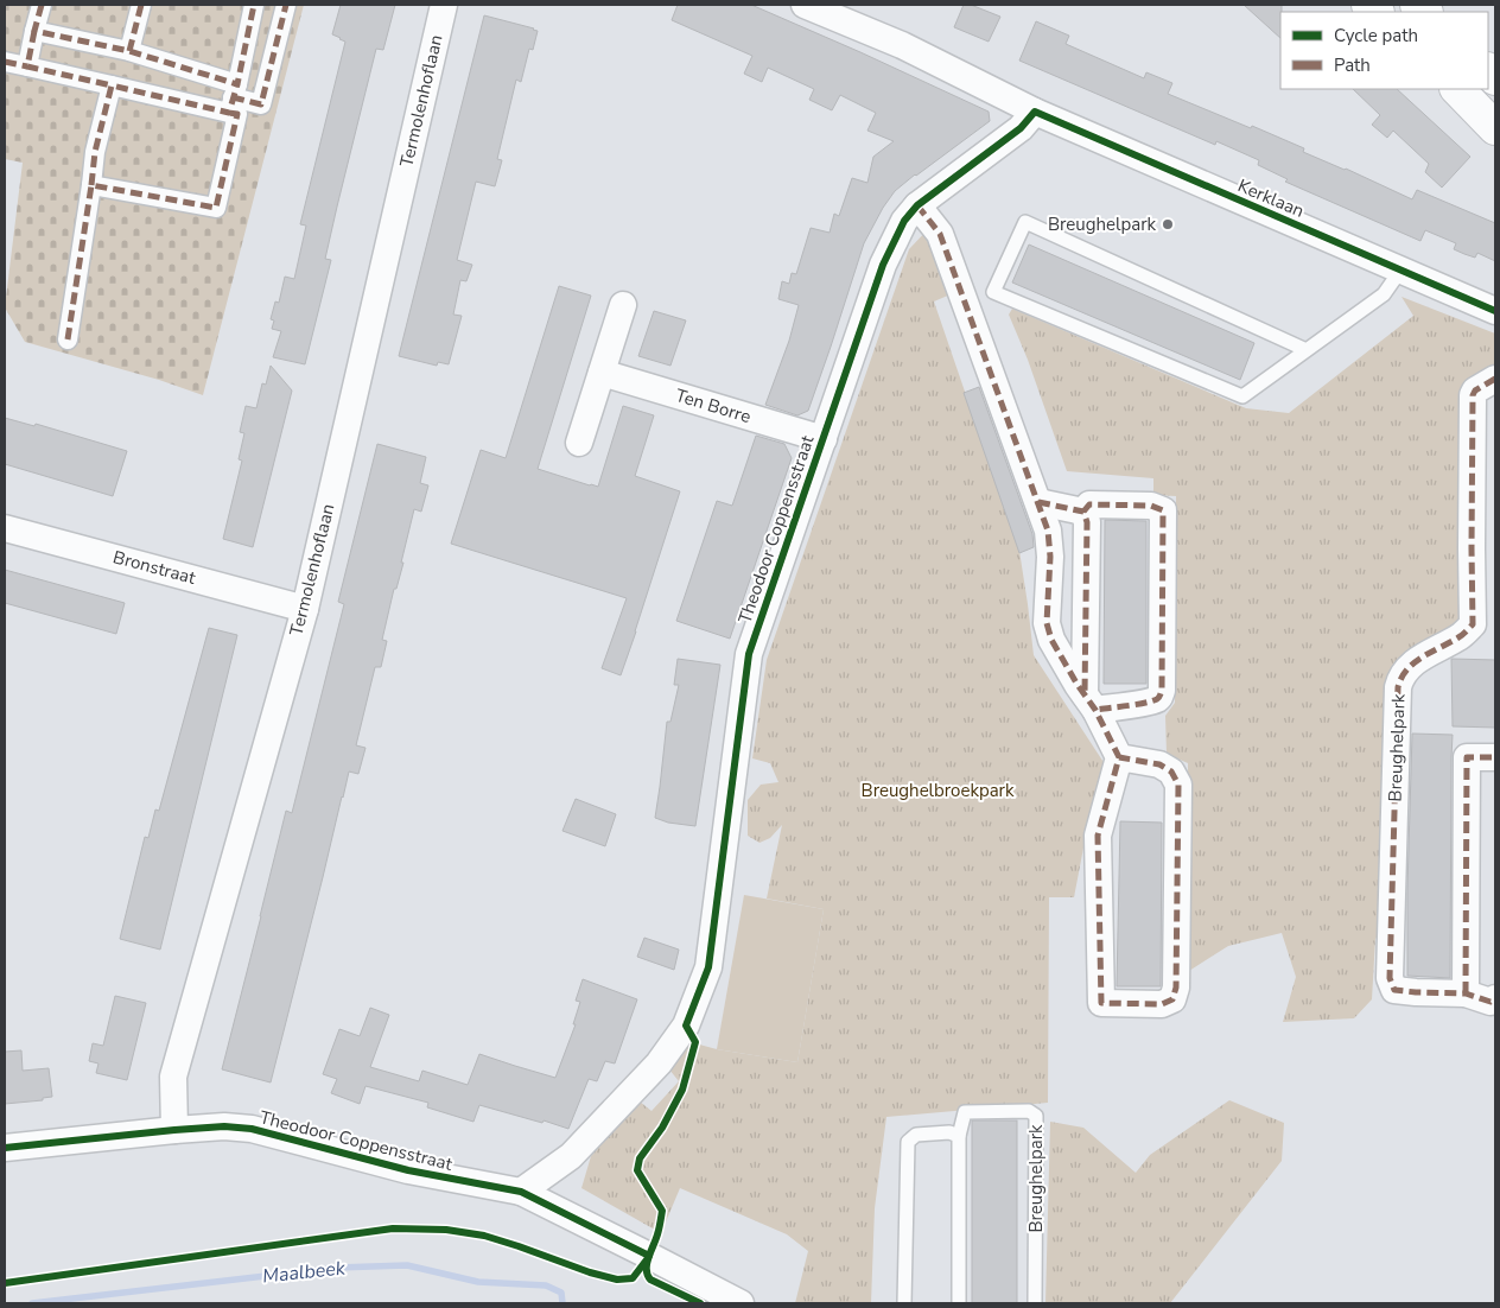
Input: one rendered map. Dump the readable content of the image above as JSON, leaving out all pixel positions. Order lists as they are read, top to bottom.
{
  "streets": {
    "street": [
      "Termolenhoflaan",
      "Kerklaan",
      "Ten Borre",
      "Theodoor Coppensstraat",
      "Bronstraat",
      "Breughelpark"
    ]
  },
  "crossings": [
    ["Termolenhoflaan", "Theodoor Coppensstraat"],
    ["Termolenhoflaan", "Bronstraat"],
    ["Kerklaan", "Theodoor Coppensstraat"],
    ["Ten Borre", "Theodoor Coppensstraat"]
  ],
  "water": ["Maalbeek"],
  "parks": ["Breughelbroekpark"],
  "places": ["Breughelpark"],
  "legend": ["Cycle path", "Path"]
}
